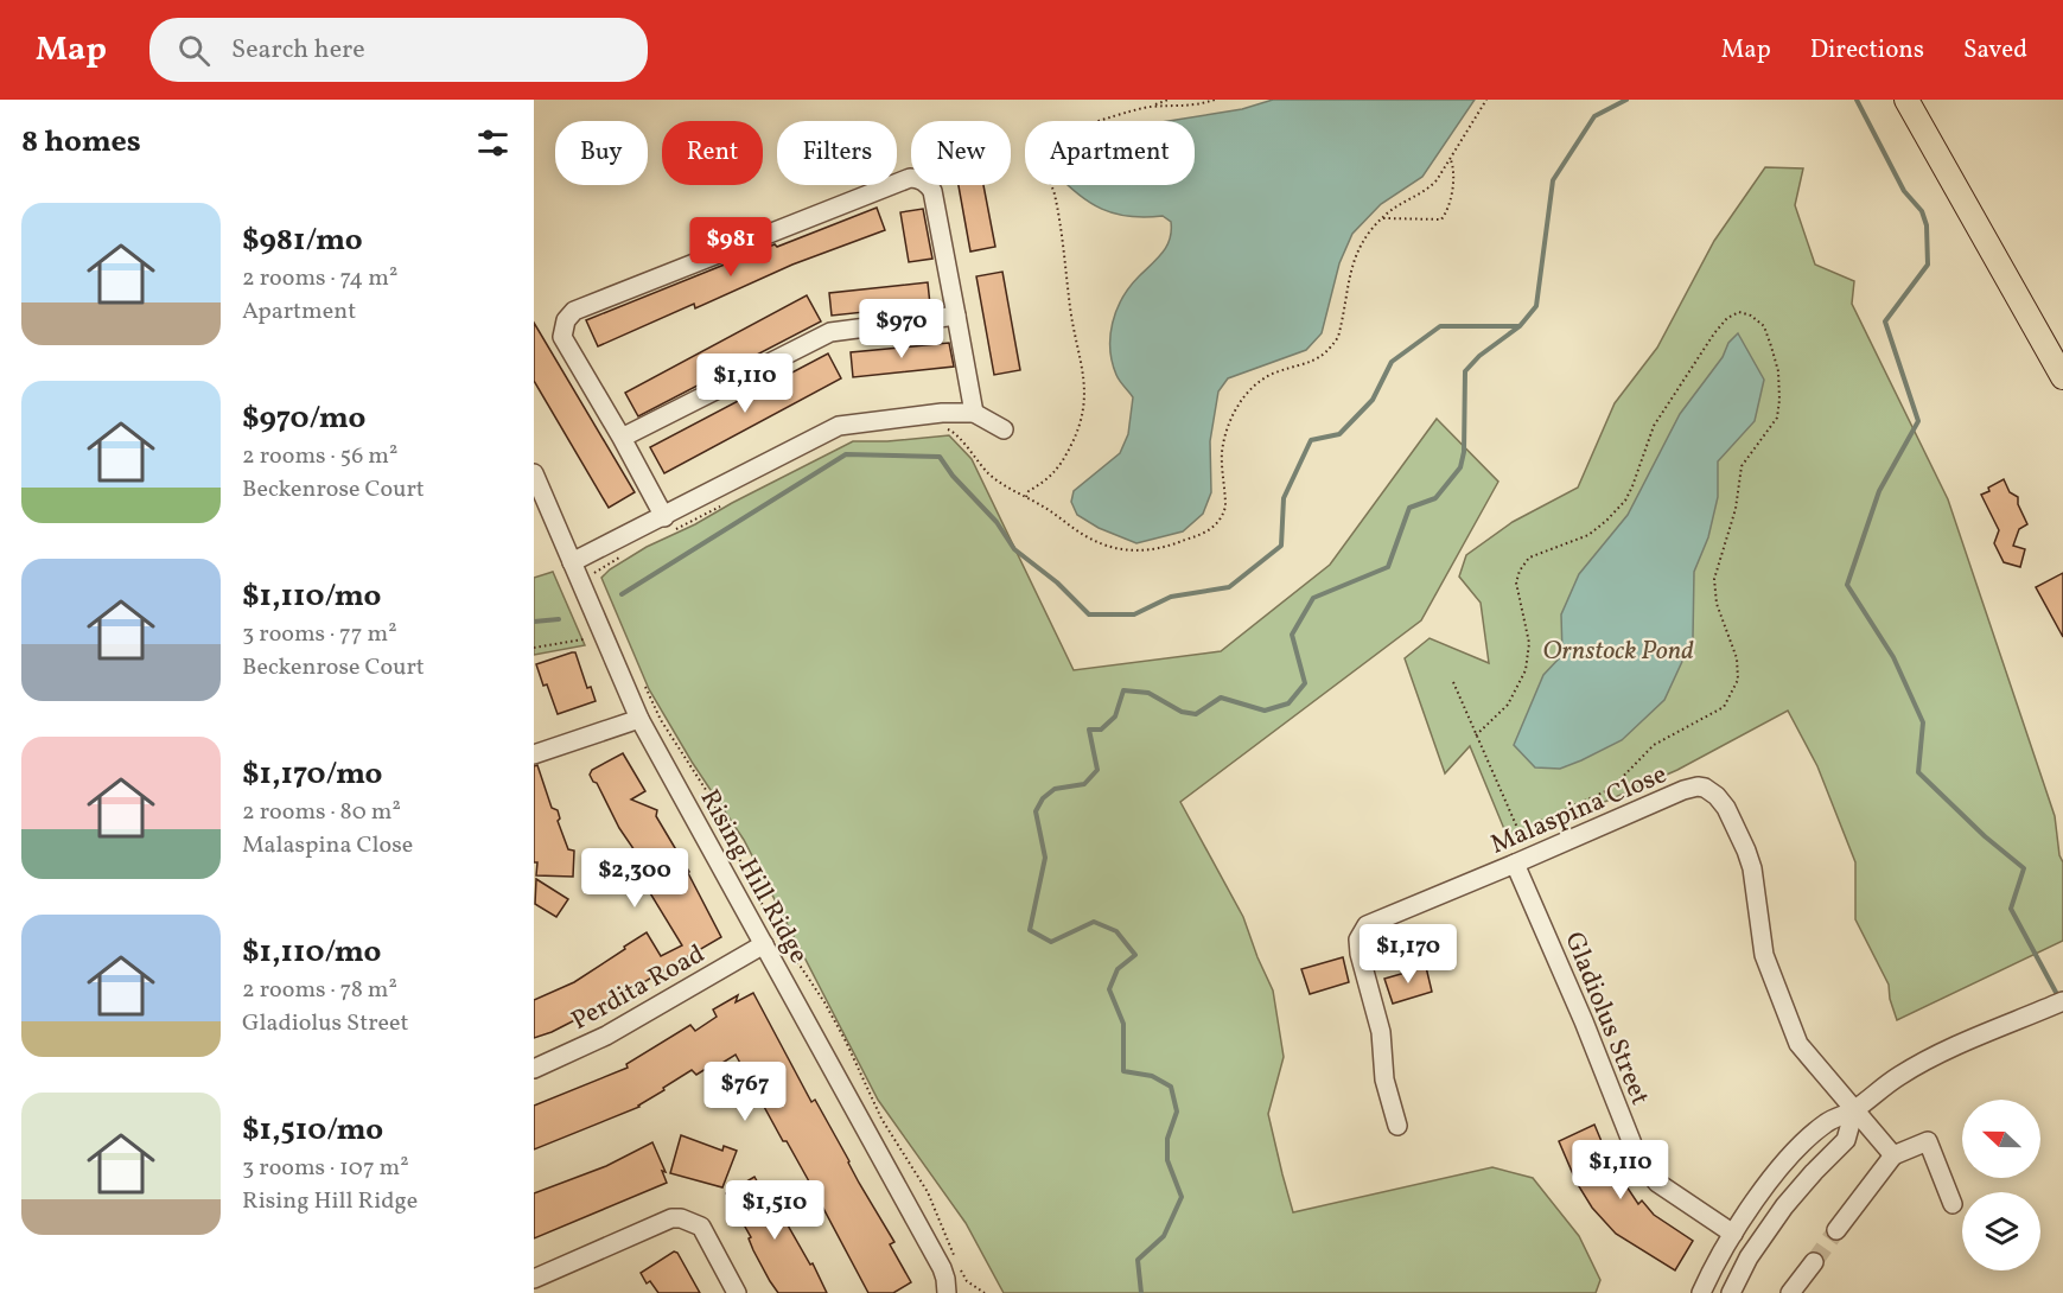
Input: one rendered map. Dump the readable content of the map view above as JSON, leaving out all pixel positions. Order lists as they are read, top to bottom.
{
  "streets": {
    "street": [
      "Malaspina Close",
      "Rising Hill Ridge",
      "Perdita Road",
      "Gladiolus Street"
    ]
  },
  "crossings": [
    ["Malaspina Close", "Gladiolus Street"],
    ["Rising Hill Ridge", "Perdita Road"]
  ],
  "parks": ["Ornstock Pond"],
  "north": "left",
  "page": {
    "header": "Map",
    "search": "Search here",
    "nav": ["Map", "Directions", "Saved"],
    "heading": "8 homes",
    "chip": [
      "Buy",
      "Rent",
      "Filters",
      "New",
      "Apartment"
    ],
    "list": [
      {
        "name": "$981/mo",
        "note": "2 rooms · 74 m² · Apartment"
      },
      {
        "name": "$970/mo",
        "note": "2 rooms · 56 m² · Beckenrose Court"
      },
      {
        "name": "$1,110/mo",
        "note": "3 rooms · 77 m² · Beckenrose Court"
      },
      {
        "name": "$1,170/mo",
        "note": "2 rooms · 80 m² · Malaspina Close"
      },
      {
        "name": "$1,110/mo",
        "note": "2 rooms · 78 m² · Gladiolus Street"
      },
      {
        "name": "$1,510/mo",
        "note": "3 rooms · 107 m² · Rising Hill Ridge"
      }
    ],
    "price": [
      "$981",
      "$970",
      "$1,110",
      "$2,300",
      "$1,170",
      "$767",
      "$1,110",
      "$1,510"
    ]
  }
}
